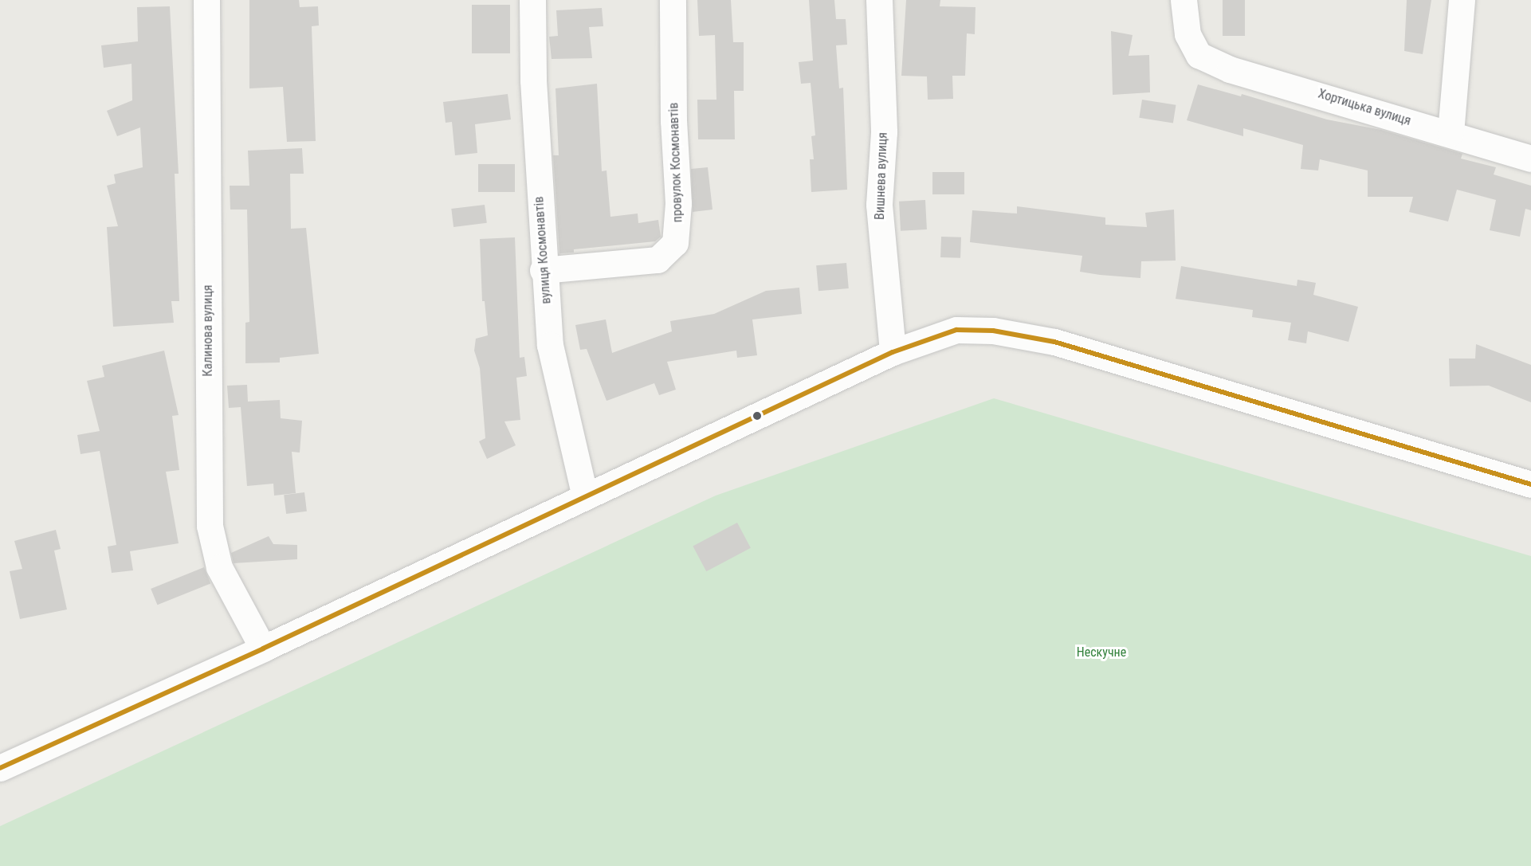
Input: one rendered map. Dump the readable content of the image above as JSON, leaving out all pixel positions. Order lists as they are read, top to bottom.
{
  "streets": {
    "street": [
      "Хортицька вулиця",
      "провулок Космонавтів",
      "Вишнева вулиця",
      "вулиця Космонавтів",
      "Калинова вулиця"
    ]
  },
  "crossings": [
    ["провулок Космонавтів", "вулиця Космонавтів"]
  ],
  "parks": ["Нескучне"]
}
